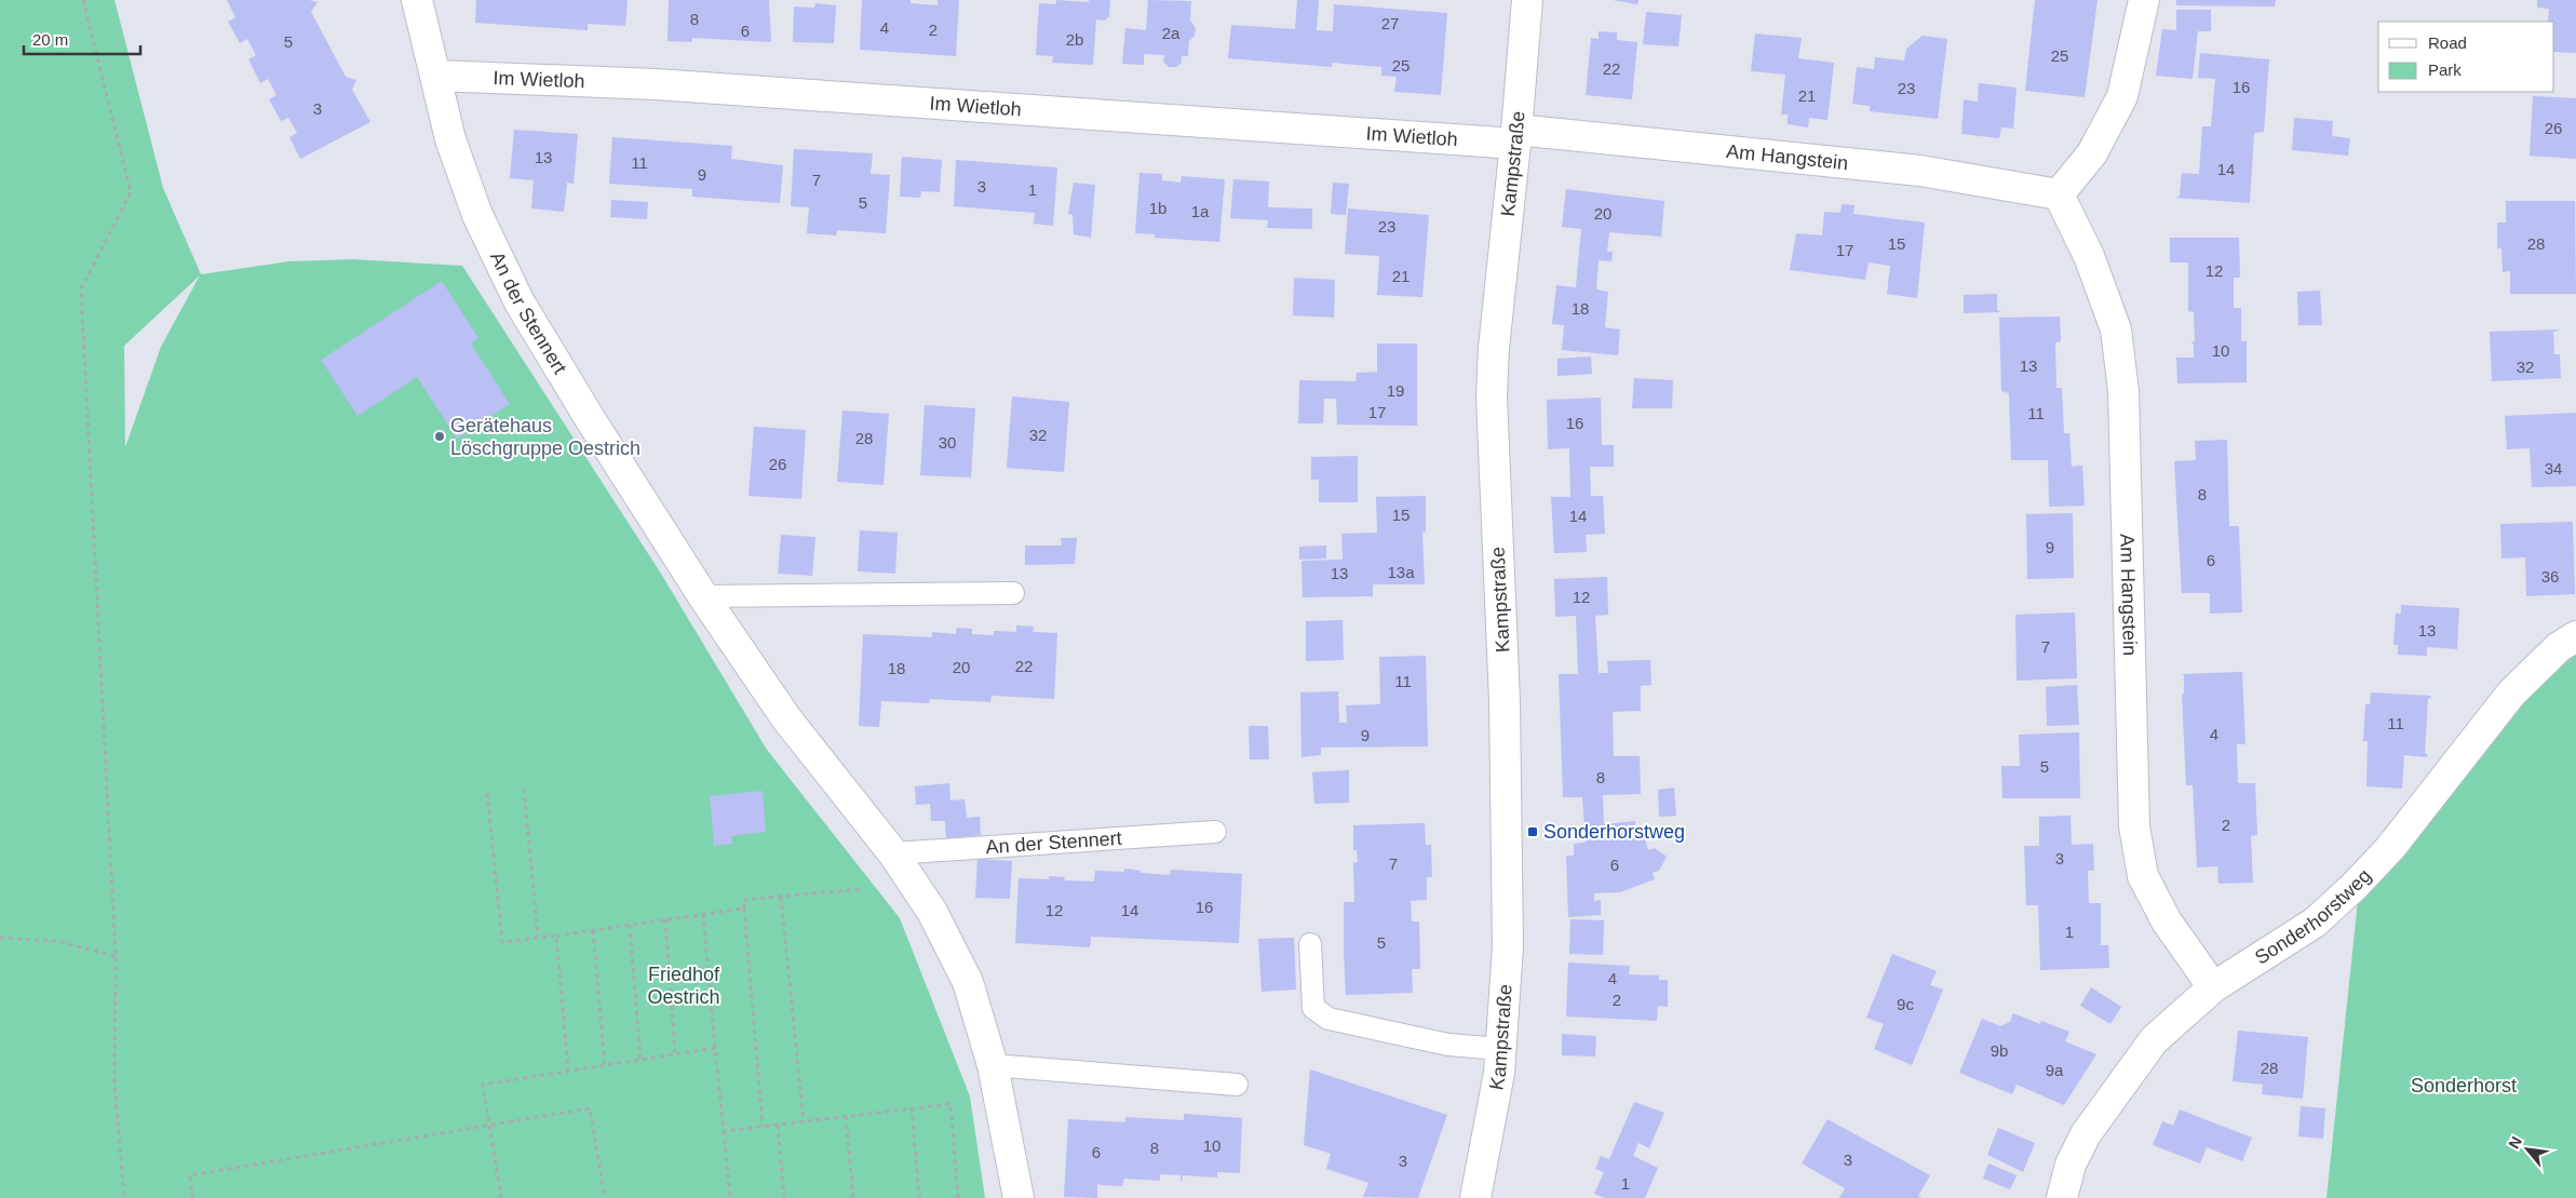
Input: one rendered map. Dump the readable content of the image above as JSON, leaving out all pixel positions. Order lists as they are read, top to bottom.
{
  "streets": {
    "street": [
      "Im Wietloh",
      "Am Hangstein",
      "Kampstraße",
      "An der Stennert",
      "Sonderhorstweg"
    ]
  },
  "crossings": [
    ["Im Wietloh", "Am Hangstein"],
    ["Im Wietloh", "Kampstraße"],
    ["Im Wietloh", "An der Stennert"],
    ["Am Hangstein", "Kampstraße"],
    ["Am Hangstein", "Sonderhorstweg"]
  ],
  "parks": ["Friedhof Oestrich", "Sonderhorst"],
  "places": {
    "other": ["Gerätehaus Löschgruppe Oestrich"],
    "transit": ["Sonderhorstweg"]
  },
  "house_numbers": [
    "8",
    "27",
    "4",
    "2",
    "6",
    "2a",
    "2b",
    "5",
    "25",
    "25",
    "22",
    "16",
    "23",
    "21",
    "3",
    "26",
    "13",
    "11",
    "14",
    "9",
    "7",
    "3",
    "1",
    "5",
    "1b",
    "1a",
    "20",
    "23",
    "15",
    "28",
    "17",
    "12",
    "21",
    "18",
    "10",
    "13",
    "32",
    "19",
    "17",
    "11",
    "16",
    "32",
    "28",
    "30",
    "26",
    "34",
    "8",
    "15",
    "14",
    "9",
    "6",
    "13a",
    "13",
    "36",
    "12",
    "13",
    "7",
    "22",
    "20",
    "18",
    "11",
    "11",
    "4",
    "9",
    "5",
    "8",
    "2",
    "3",
    "7",
    "6",
    "16",
    "12",
    "14",
    "1",
    "5",
    "4",
    "2",
    "9c",
    "9b",
    "28",
    "9a",
    "10",
    "8",
    "6",
    "3",
    "3",
    "1"
  ],
  "legend": ["Road", "Park"],
  "scale_bar": "20 m",
  "north": "top left"
}
